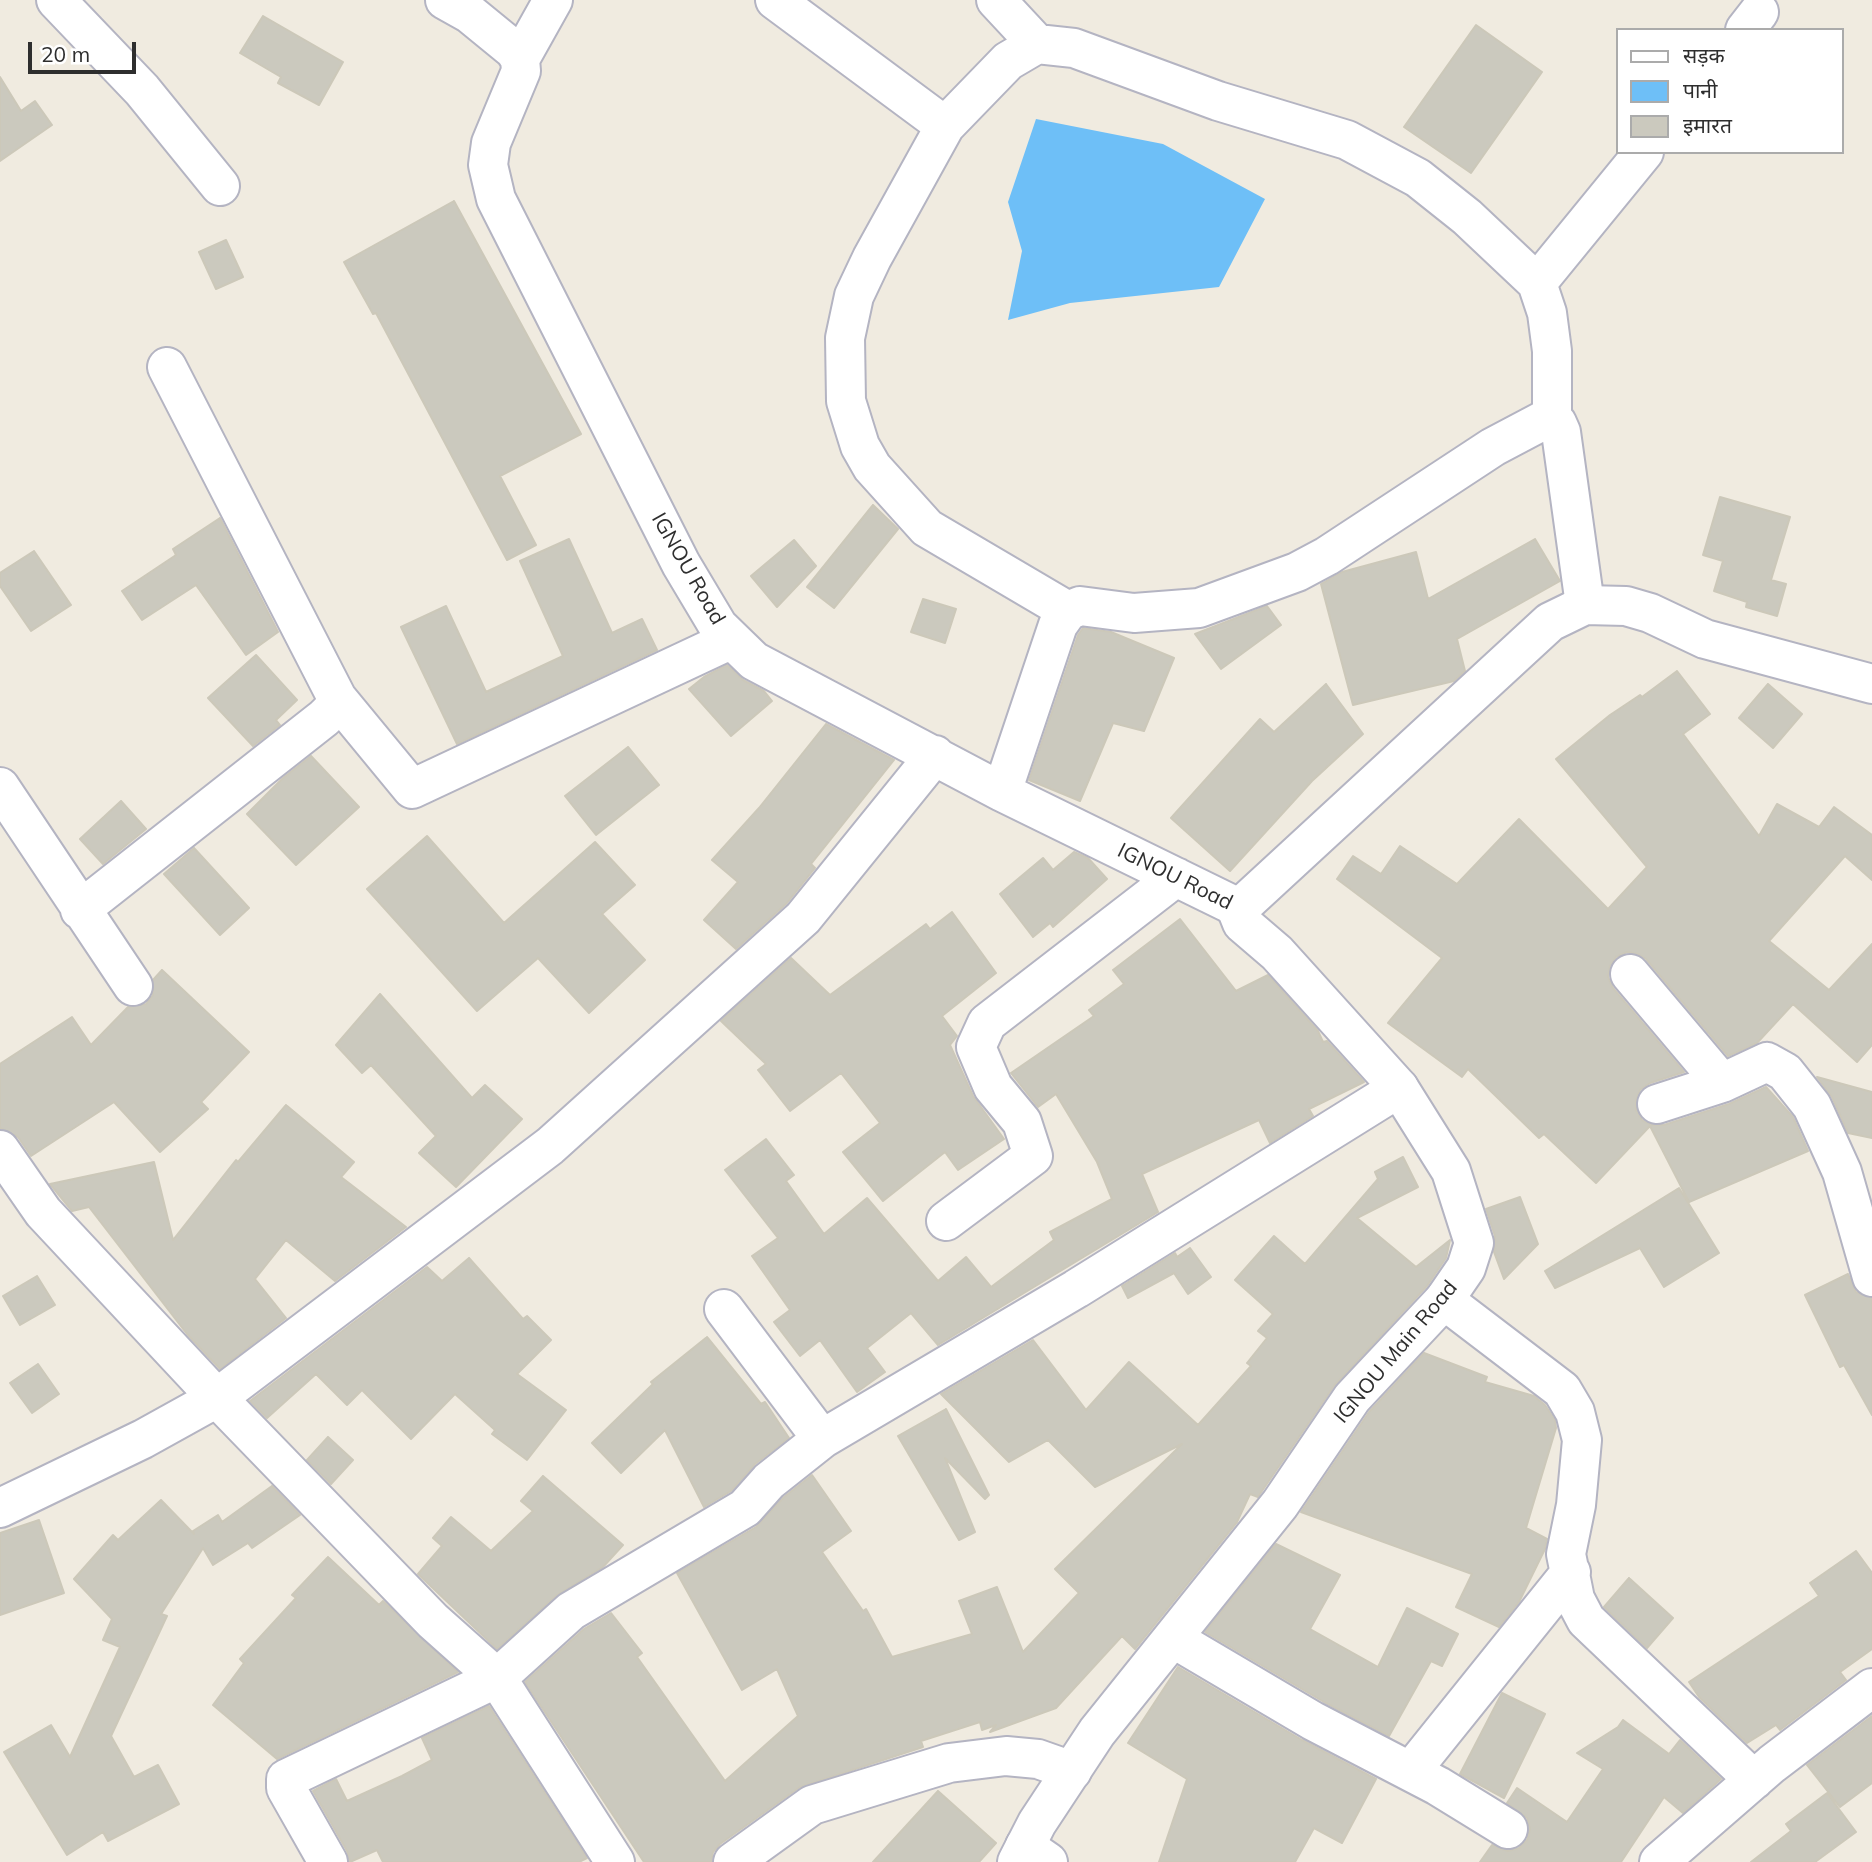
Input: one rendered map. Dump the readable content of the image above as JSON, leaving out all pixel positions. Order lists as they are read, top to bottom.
{
  "streets": {
    "street": ["IGNOU Road", "IGNOU Main Road"]
  },
  "crossings": [
    ["IGNOU Road", "IGNOU Main Road"]
  ],
  "legend": ["सड़क", "पानी", "इमारत"],
  "scale_bar": "20 m"
}
